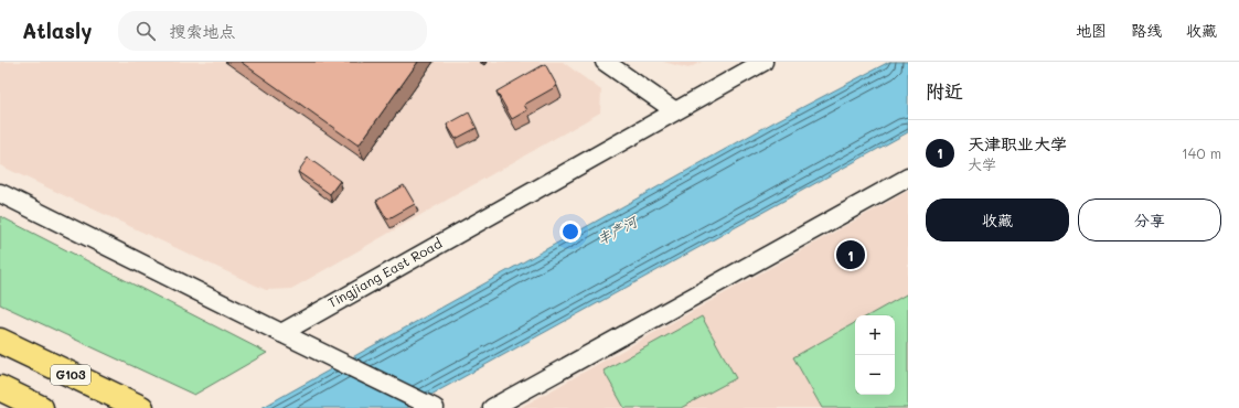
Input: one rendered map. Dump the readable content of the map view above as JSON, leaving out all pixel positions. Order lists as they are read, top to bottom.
{
  "streets": {
    "highway": ["G103"],
    "street": ["Tingjiang East Road"]
  },
  "water": ["丰产河"],
  "page": {
    "header": "Atlasly",
    "search": "搜索地点",
    "nav": ["地图", "路线", "收藏"],
    "heading": "附近",
    "list": [
      {
        "mark": "1",
        "name": "天津职业大学",
        "note": "大学",
        "value": "140 m"
      }
    ],
    "buttons": ["收藏", "分享"],
    "pins": "1",
    "map_buttons": ["+", "−"]
  }
}
